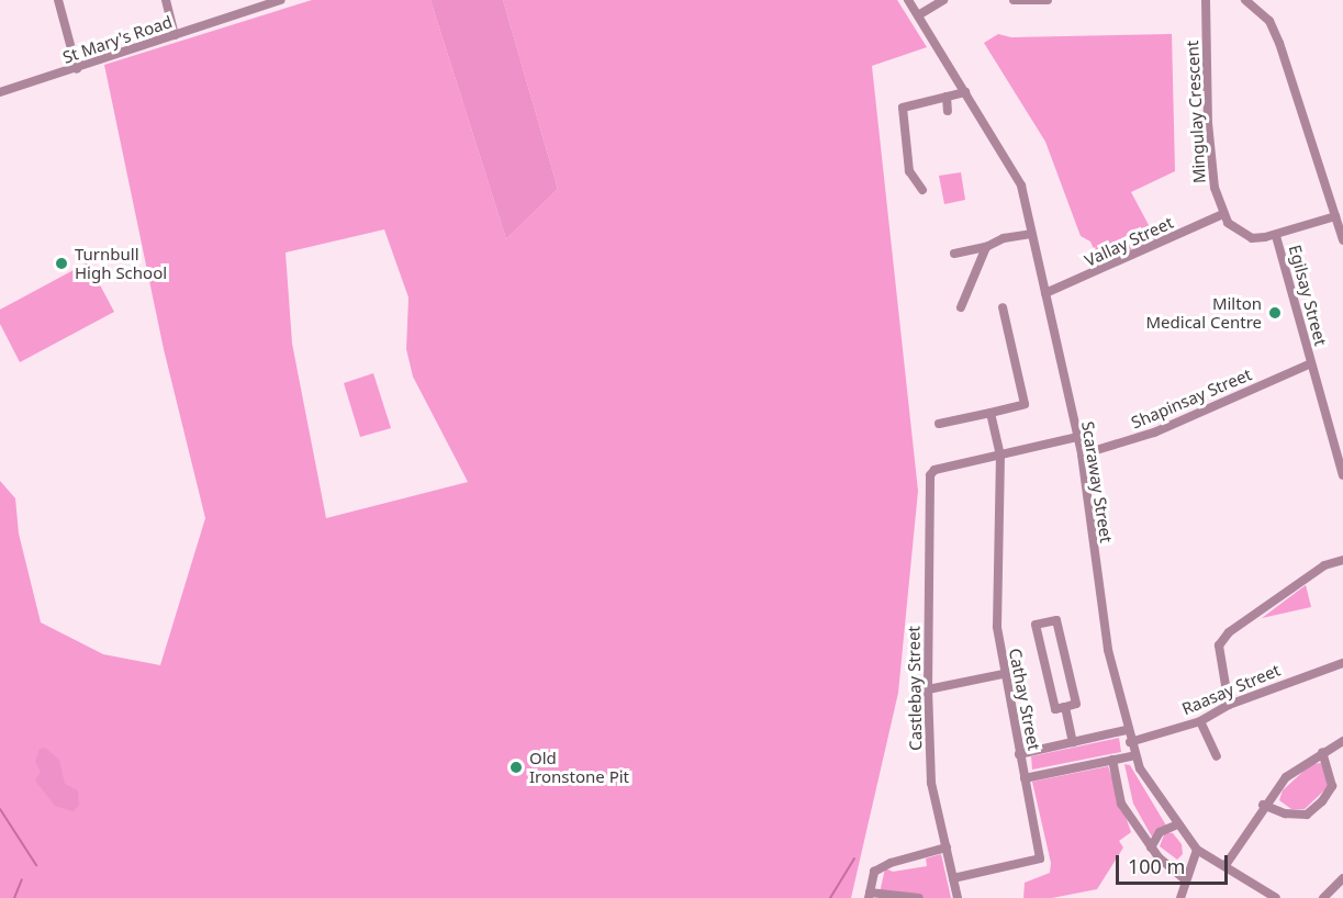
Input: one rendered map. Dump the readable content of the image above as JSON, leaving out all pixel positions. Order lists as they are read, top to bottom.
{
  "streets": {
    "street": [
      "St Mary's Road",
      "Mingulay Crescent",
      "Vallay Street",
      "Egilsay Street",
      "Shapinsay Street",
      "Scaraway Street",
      "Castlebay Street",
      "Raasay Street",
      "Cathay Street"
    ]
  },
  "crossings": [
    ["Mingulay Crescent", "Vallay Street"],
    ["Vallay Street", "Scaraway Street"],
    ["Egilsay Street", "Shapinsay Street"],
    ["Shapinsay Street", "Scaraway Street"],
    ["Scaraway Street", "Raasay Street"],
    ["Castlebay Street", "Cathay Street"]
  ],
  "places": ["Turnbull High School", "Milton Medical Centre", "Old Ironstone Pit"],
  "scale_bar": "100 m"
}
